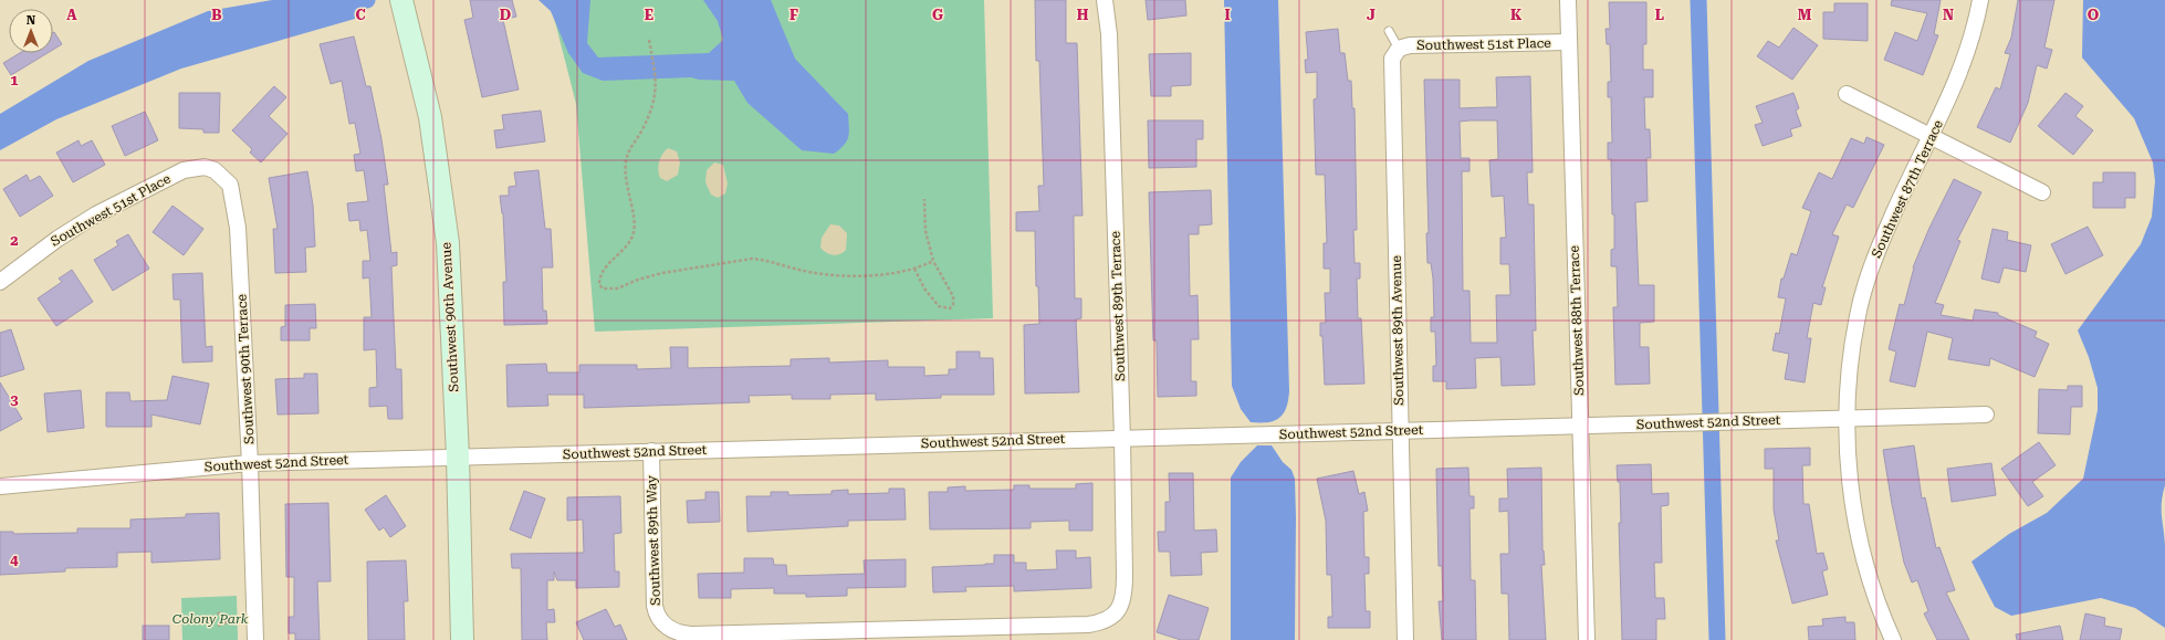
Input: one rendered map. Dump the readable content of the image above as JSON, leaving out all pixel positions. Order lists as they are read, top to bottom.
{
  "streets": {
    "street": [
      "Southwest 51st Place",
      "Southwest 87th Terrace",
      "Southwest 89th Terrace",
      "Southwest 90th Avenue",
      "Southwest 88th Terrace",
      "Southwest 89th Avenue",
      "Southwest 90th Terrace",
      "Southwest 52nd Street",
      "Southwest 89th Way"
    ]
  },
  "crossings": [
    ["Southwest 51st Place", "Southwest 88th Terrace"],
    ["Southwest 51st Place", "Southwest 89th Avenue"],
    ["Southwest 51st Place", "Southwest 90th Terrace"],
    ["Southwest 87th Terrace", "Southwest 52nd Street"],
    ["Southwest 89th Terrace", "Southwest 52nd Street"],
    ["Southwest 89th Terrace", "Southwest 89th Way"],
    ["Southwest 90th Avenue", "Southwest 52nd Street"],
    ["Southwest 88th Terrace", "Southwest 52nd Street"],
    ["Southwest 89th Avenue", "Southwest 52nd Street"],
    ["Southwest 90th Terrace", "Southwest 52nd Street"],
    ["Southwest 52nd Street", "Southwest 89th Way"]
  ],
  "parks": ["Colony Park"],
  "north": "top",
  "grid": {
    "columns": [
      "A",
      "B",
      "C",
      "D",
      "E",
      "F",
      "G",
      "H",
      "I",
      "J",
      "K",
      "L",
      "M",
      "N",
      "O"
    ],
    "rows": [
      "1",
      "2",
      "3",
      "4"
    ]
  }
}
